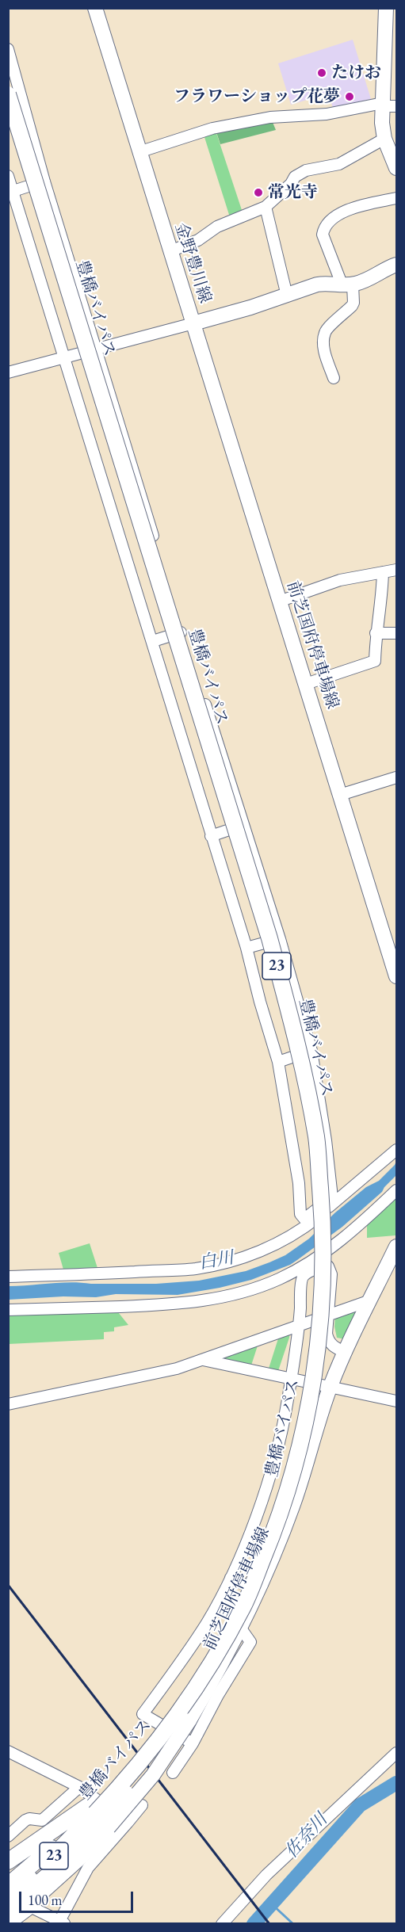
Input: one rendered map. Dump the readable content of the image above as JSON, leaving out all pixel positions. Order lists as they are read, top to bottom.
{
  "streets": {
    "highway": ["豊橋バイパス", "23"],
    "main road": ["金野豊川線", "前芝国府停車場線"]
  },
  "crossings": [
    ["金野豊川線", "前芝国府停車場線"],
    ["豊橋バイパス", "前芝国府停車場線"]
  ],
  "water": ["白川", "佐奈川"],
  "places": ["たけお", "フラワーショップ花夢", "常光寺"],
  "scale_bar": "100 m"
}
